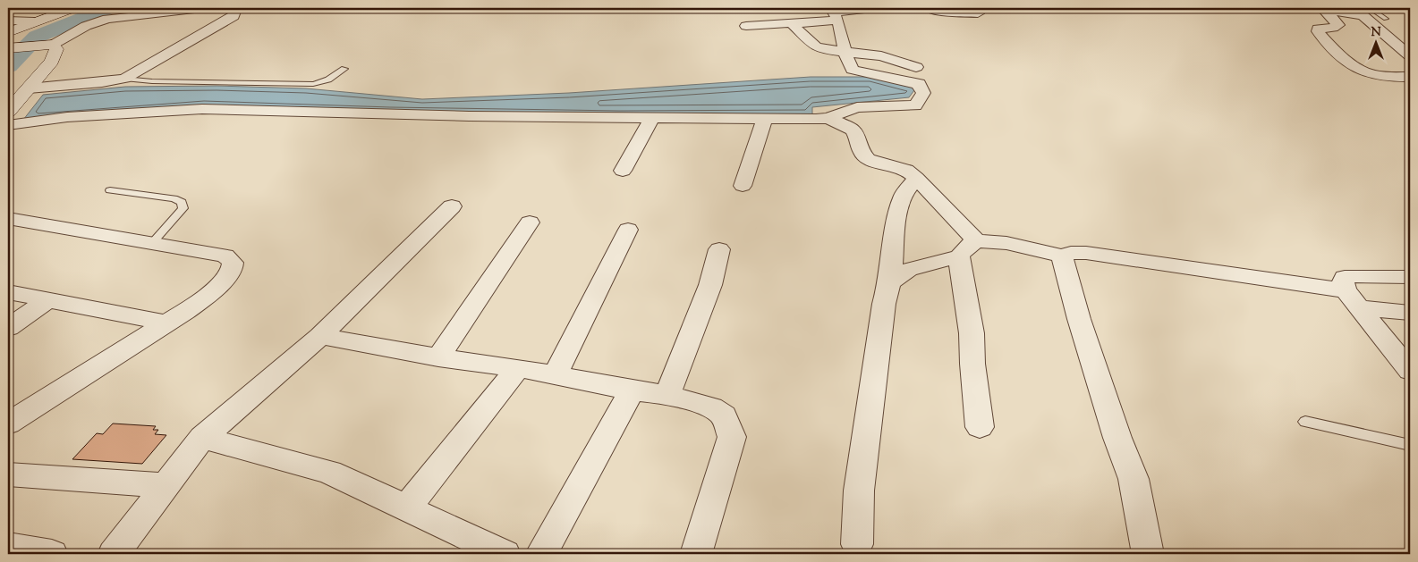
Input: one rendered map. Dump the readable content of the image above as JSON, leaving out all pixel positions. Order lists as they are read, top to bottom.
{
  "north": "top"
}
